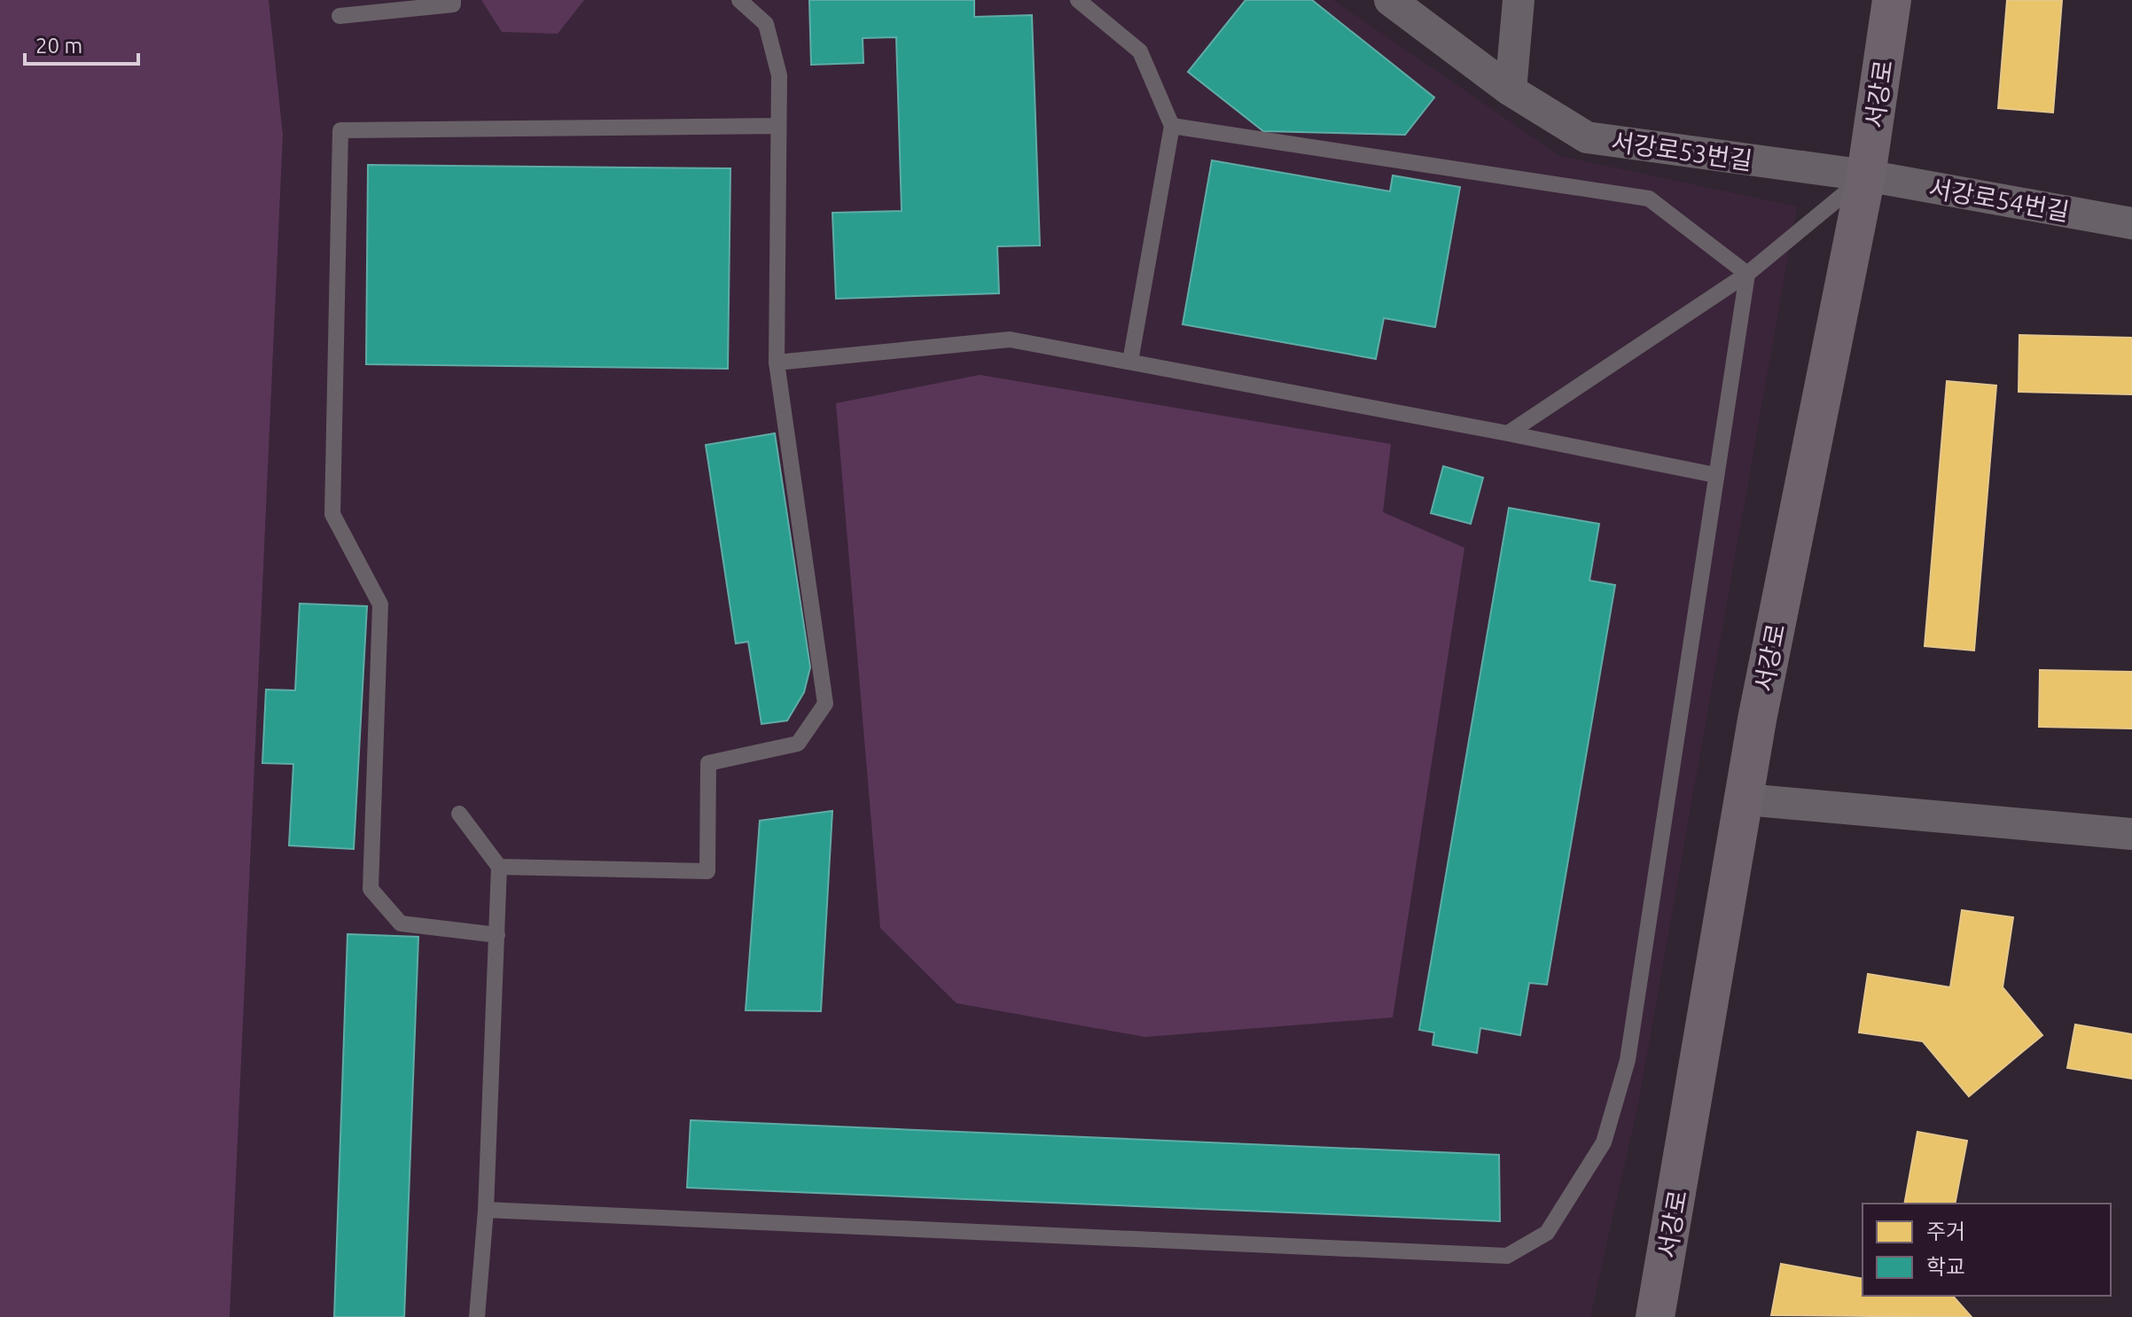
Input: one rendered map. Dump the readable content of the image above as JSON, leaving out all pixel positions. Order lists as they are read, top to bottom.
{
  "streets": {
    "main road": ["서강로"],
    "street": ["서강로53번길", "서강로54번길"]
  },
  "crossings": [
    ["서강로", "서강로53번길"],
    ["서강로", "서강로54번길"],
    ["서강로53번길", "서강로54번길"]
  ],
  "legend": ["주거", "학교"],
  "scale_bar": "20 m"
}
